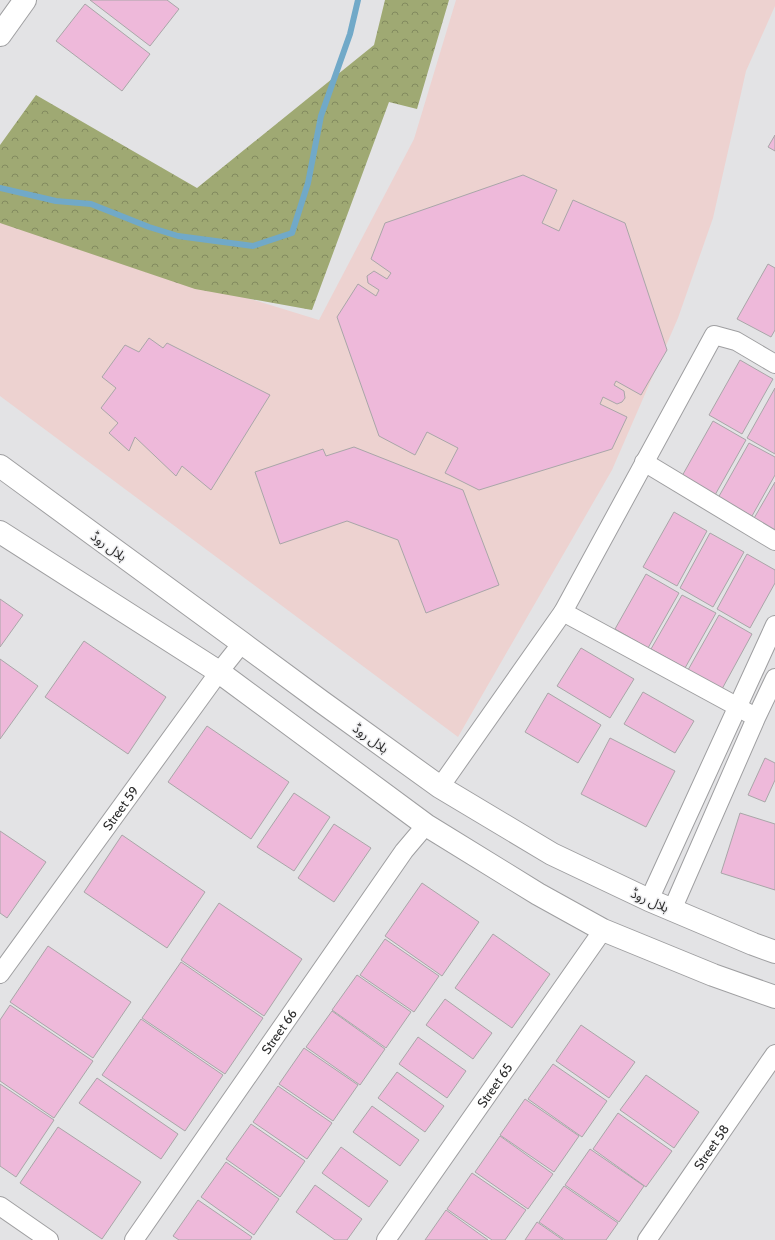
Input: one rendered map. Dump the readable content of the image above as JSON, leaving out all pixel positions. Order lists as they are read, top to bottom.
{
  "streets": {
    "street": [
      "ہلال روڈ",
      "Street 59",
      "Street 66",
      "Street 65",
      "Street 58"
    ]
  },
  "crossings": [
    ["ہلال روڈ", "Street 59"]
  ]
}
